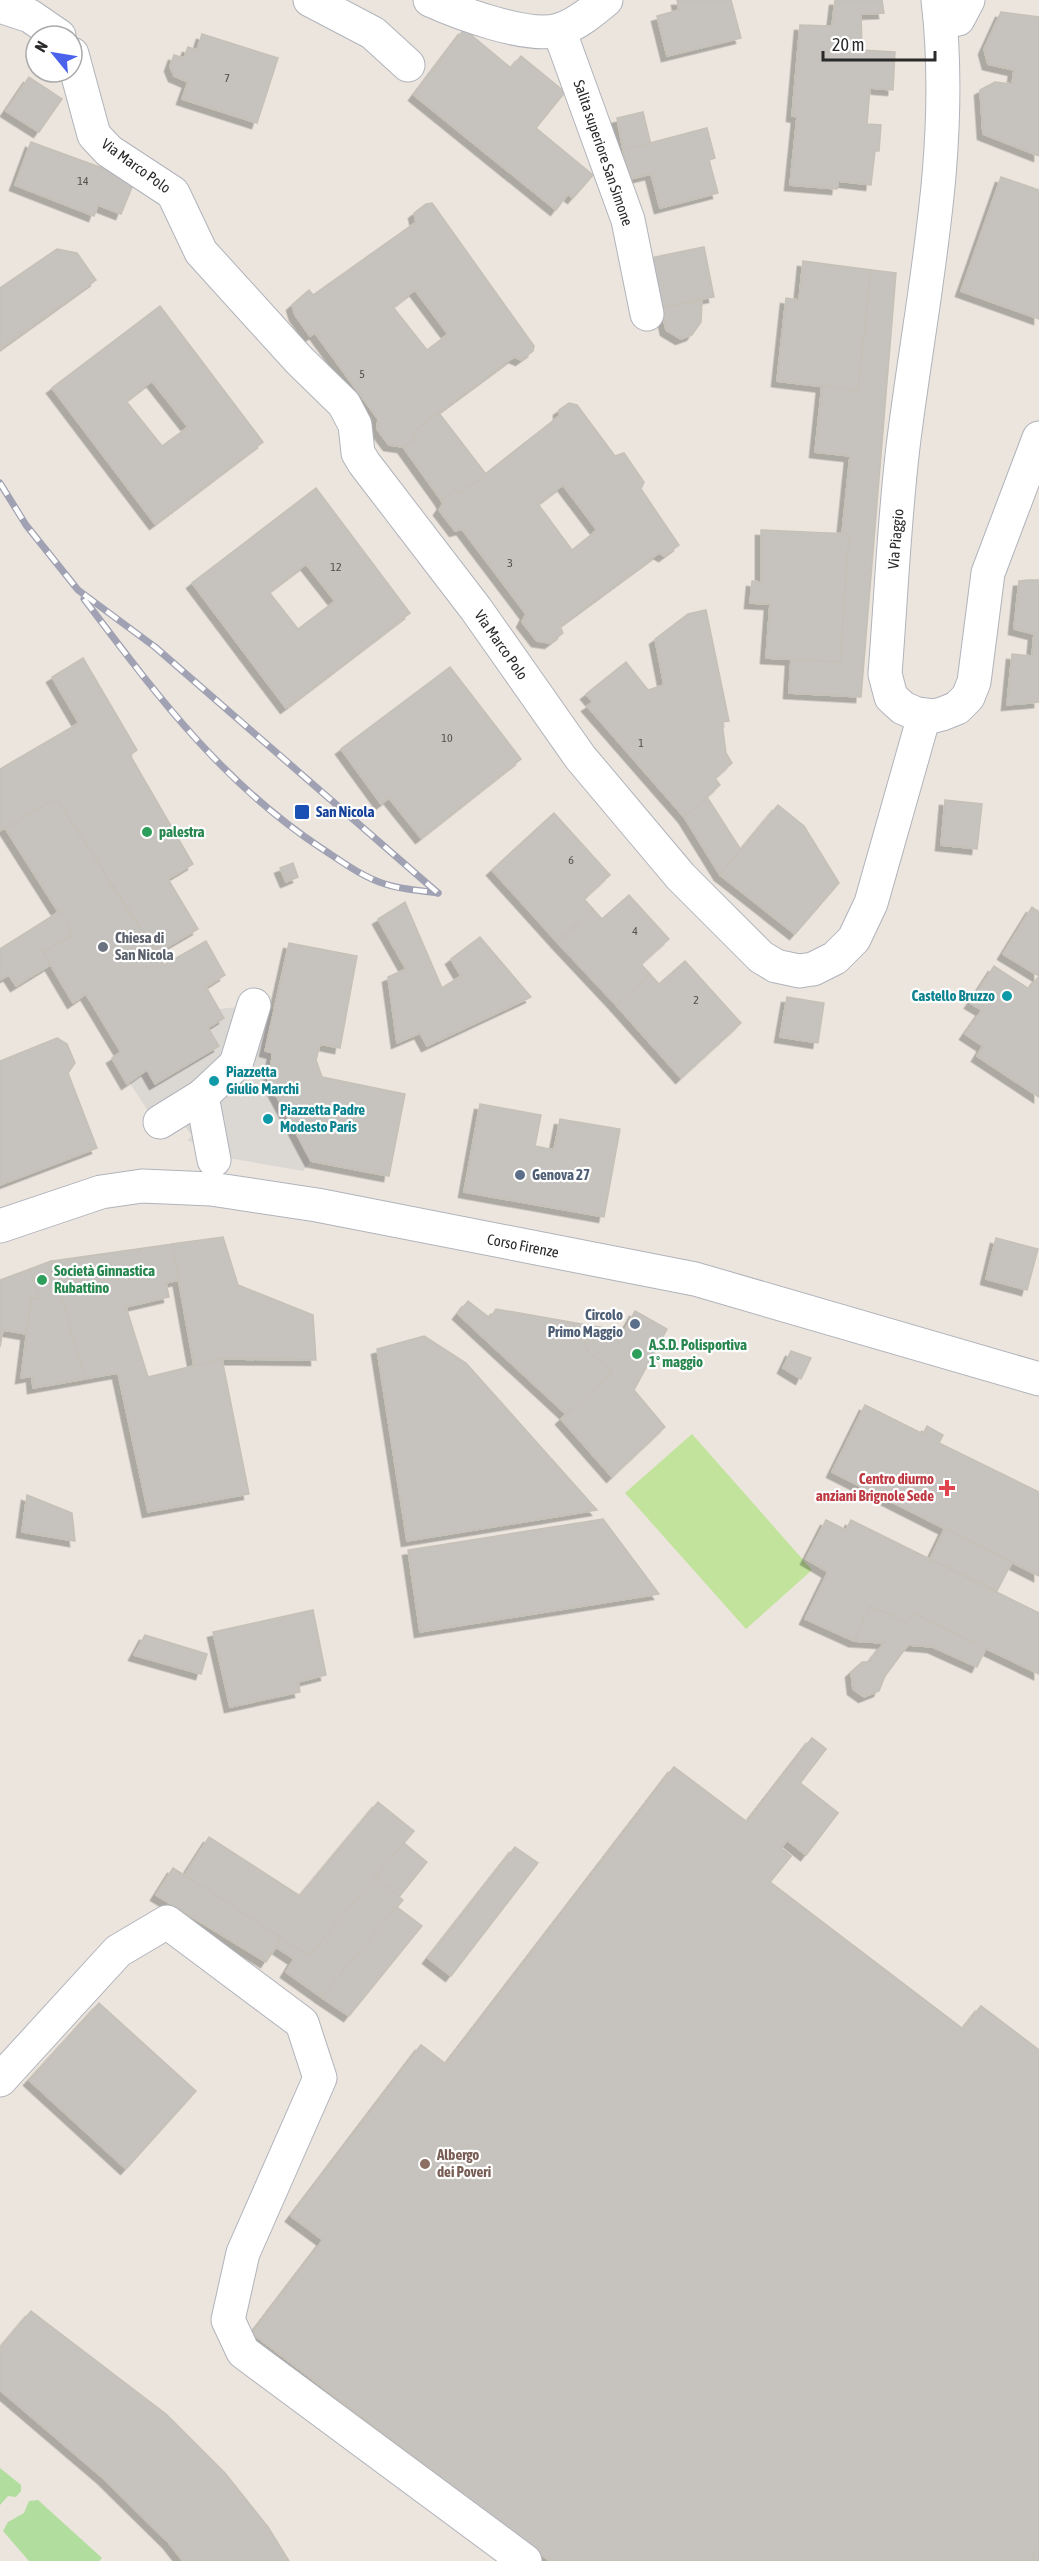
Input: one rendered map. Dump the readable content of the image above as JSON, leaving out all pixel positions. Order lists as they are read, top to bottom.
{
  "streets": {
    "street": [
      "Salita superiore San Simone",
      "Via Marco Polo",
      "Via Piaggio",
      "Corso Firenze"
    ]
  },
  "crossings": [
    ["Via Marco Polo", "Via Piaggio"]
  ],
  "places": {
    "transit": ["San Nicola"],
    "other": [
      "palestra",
      "Chiesa di San Nicola",
      "Castello Bruzzo",
      "Piazzetta Giulio Marchi",
      "Piazzetta Padre Modesto Paris",
      "Genova 27",
      "Società Ginnastica Rubattino",
      "Circolo Primo Maggio",
      "A.S.D. Polisportiva 1° maggio",
      "Albergo dei Poveri"
    ],
    "health": ["Centro diurno anziani Brignole Sede"]
  },
  "house_numbers": [
    "7",
    "14",
    "5",
    "3",
    "12",
    "10",
    "1",
    "6",
    "4",
    "2"
  ],
  "scale_bar": "20 m",
  "north": "top left"
}
